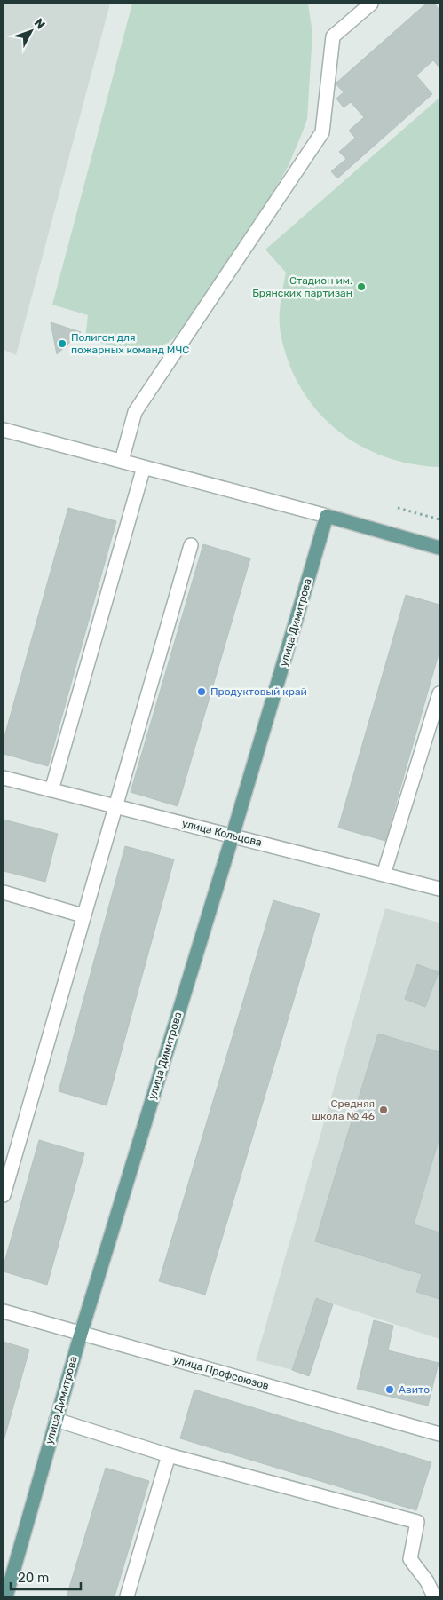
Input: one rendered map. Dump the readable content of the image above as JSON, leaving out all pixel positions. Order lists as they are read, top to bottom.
{
  "streets": {
    "main road": ["улица Димитрова"],
    "street": ["улица Кольцова", "улица Профсоюзов"]
  },
  "crossings": [
    ["улица Димитрова", "улица Кольцова"],
    ["улица Димитрова", "улица Профсоюзов"]
  ],
  "places": [
    "Стадион им. Брянских партизан",
    "Полигон для пожарных команд МЧС",
    "Продуктовый край",
    "Средняя школа № 46",
    "Авито"
  ],
  "scale_bar": "20 m",
  "north": "top right"
}
